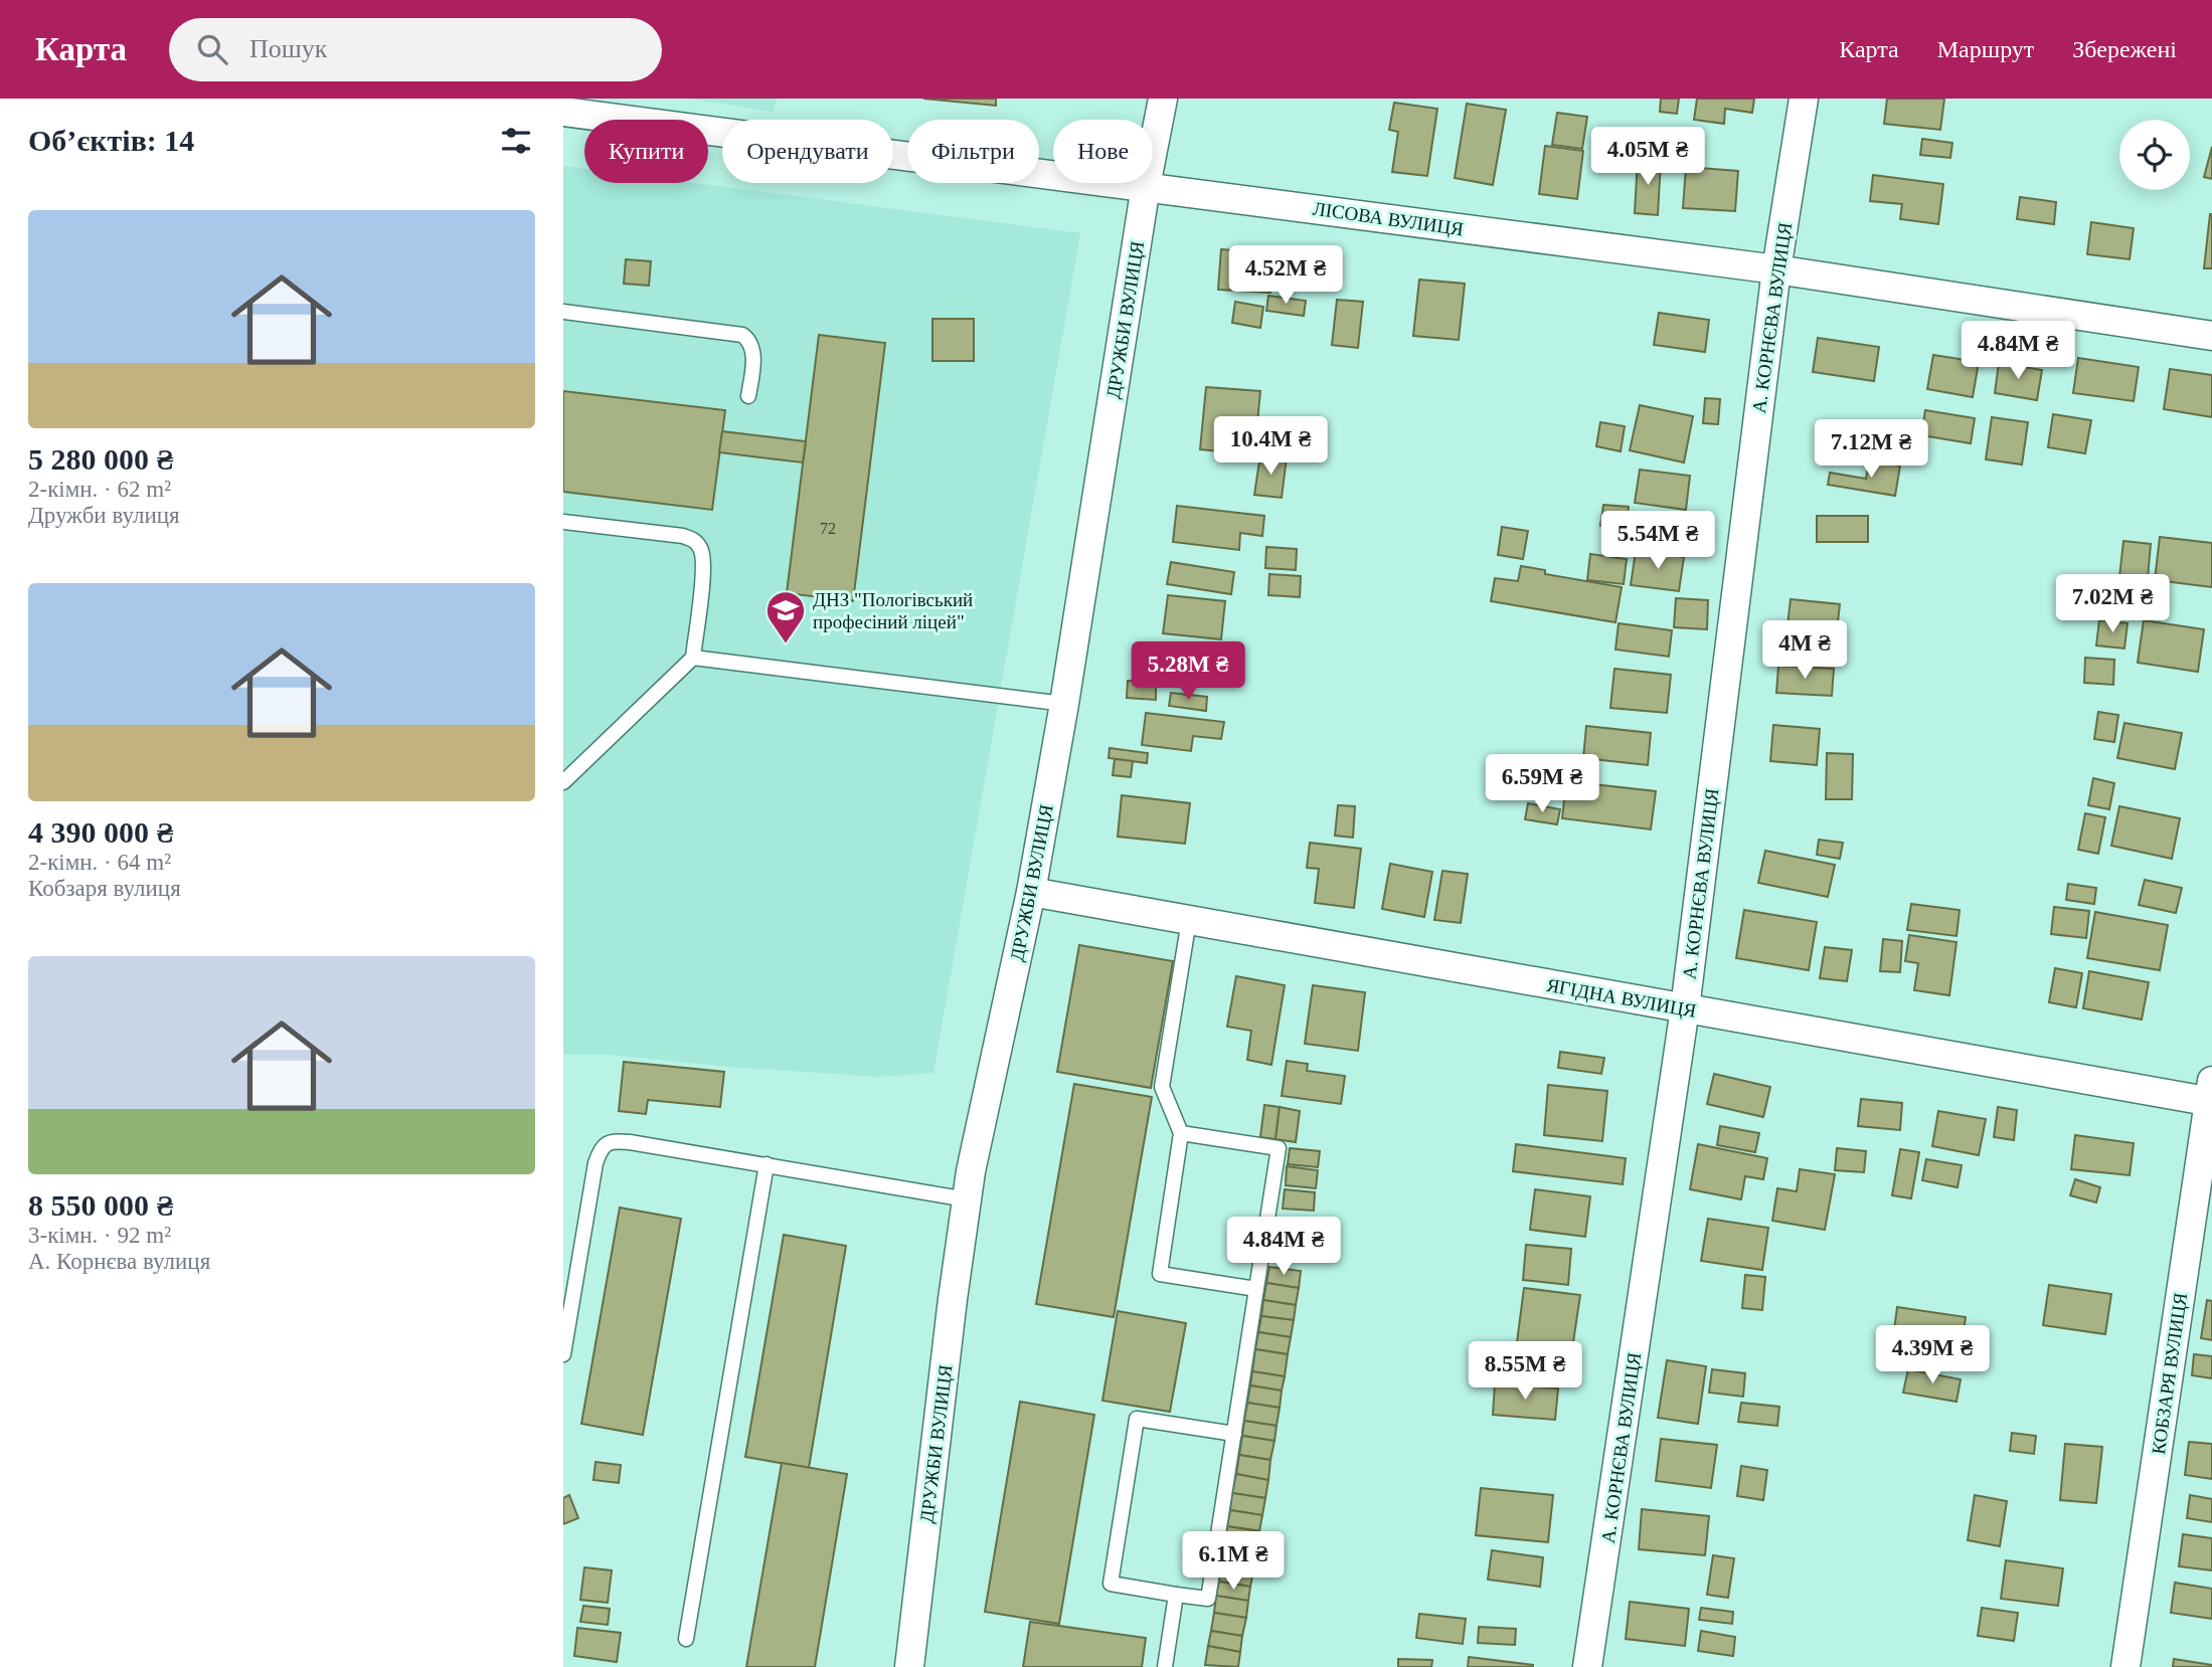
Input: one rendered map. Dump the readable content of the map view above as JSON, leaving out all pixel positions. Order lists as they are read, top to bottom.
{
  "streets": {
    "street": [
      "ЛІСОВА ВУЛИЦЯ",
      "А. КОРНЄВА ВУЛИЦЯ",
      "ДРУЖБИ ВУЛИЦЯ",
      "ЯГІДНА ВУЛИЦЯ",
      "КОБЗАРЯ ВУЛИЦЯ"
    ]
  },
  "crossings": [
    ["ЛІСОВА ВУЛИЦЯ", "А. КОРНЄВА ВУЛИЦЯ"],
    ["ЛІСОВА ВУЛИЦЯ", "ДРУЖБИ ВУЛИЦЯ"],
    ["А. КОРНЄВА ВУЛИЦЯ", "ЯГІДНА ВУЛИЦЯ"],
    ["ДРУЖБИ ВУЛИЦЯ", "ЯГІДНА ВУЛИЦЯ"],
    ["ЯГІДНА ВУЛИЦЯ", "КОБЗАРЯ ВУЛИЦЯ"]
  ],
  "places": {
    "school or university": ["ДНЗ \"Пологівський професіний ліцей\""]
  },
  "house_numbers": ["72"],
  "page": {
    "header": "Карта",
    "search": "Пошук",
    "nav": ["Карта", "Маршрут", "Збережені"],
    "heading": "Об’єктів: 14",
    "chip": [
      "Купити",
      "Орендувати",
      "Фільтри",
      "Нове"
    ],
    "price": [
      "4.05M ₴",
      "4.52M ₴",
      "4.84M ₴",
      "10.4M ₴",
      "7.12M ₴",
      "5.54M ₴",
      "7.02M ₴",
      "4M ₴",
      "5.28M ₴",
      "6.59M ₴",
      "4.84M ₴",
      "4.39M ₴",
      "8.55M ₴",
      "6.1M ₴"
    ],
    "list": [
      {
        "name": "5 280 000 ₴",
        "note": "2-кімн. · 62 m² · Дружби вулиця"
      },
      {
        "name": "4 390 000 ₴",
        "note": "2-кімн. · 64 m² · Кобзаря вулиця"
      },
      {
        "name": "8 550 000 ₴",
        "note": "3-кімн. · 92 m² · А. Корнєва вулиця"
      }
    ]
  }
}
